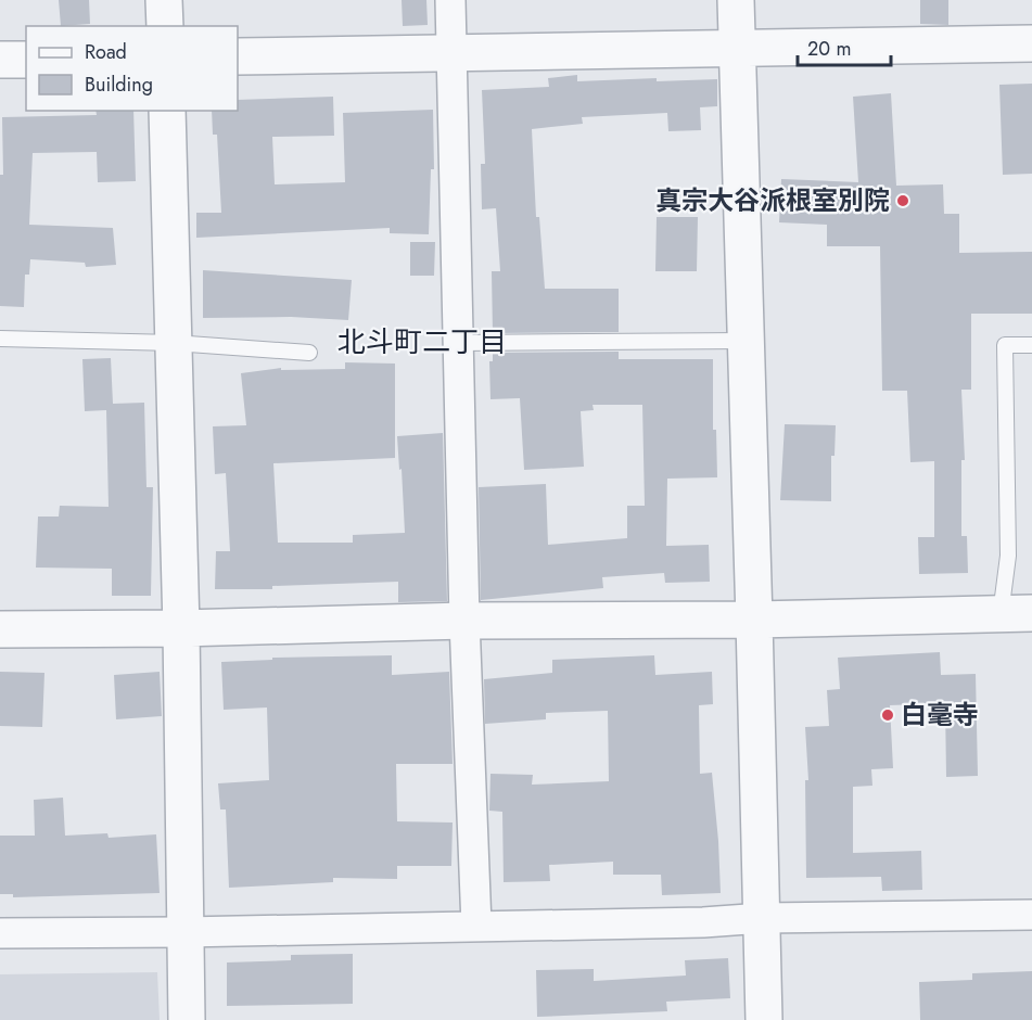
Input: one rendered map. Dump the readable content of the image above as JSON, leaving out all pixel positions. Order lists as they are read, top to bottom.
{
  "districts": ["北斗町二丁目"],
  "places": ["真宗大谷派根室別院", "白毫寺"],
  "legend": ["Road", "Building"],
  "scale_bar": "20 m"
}
